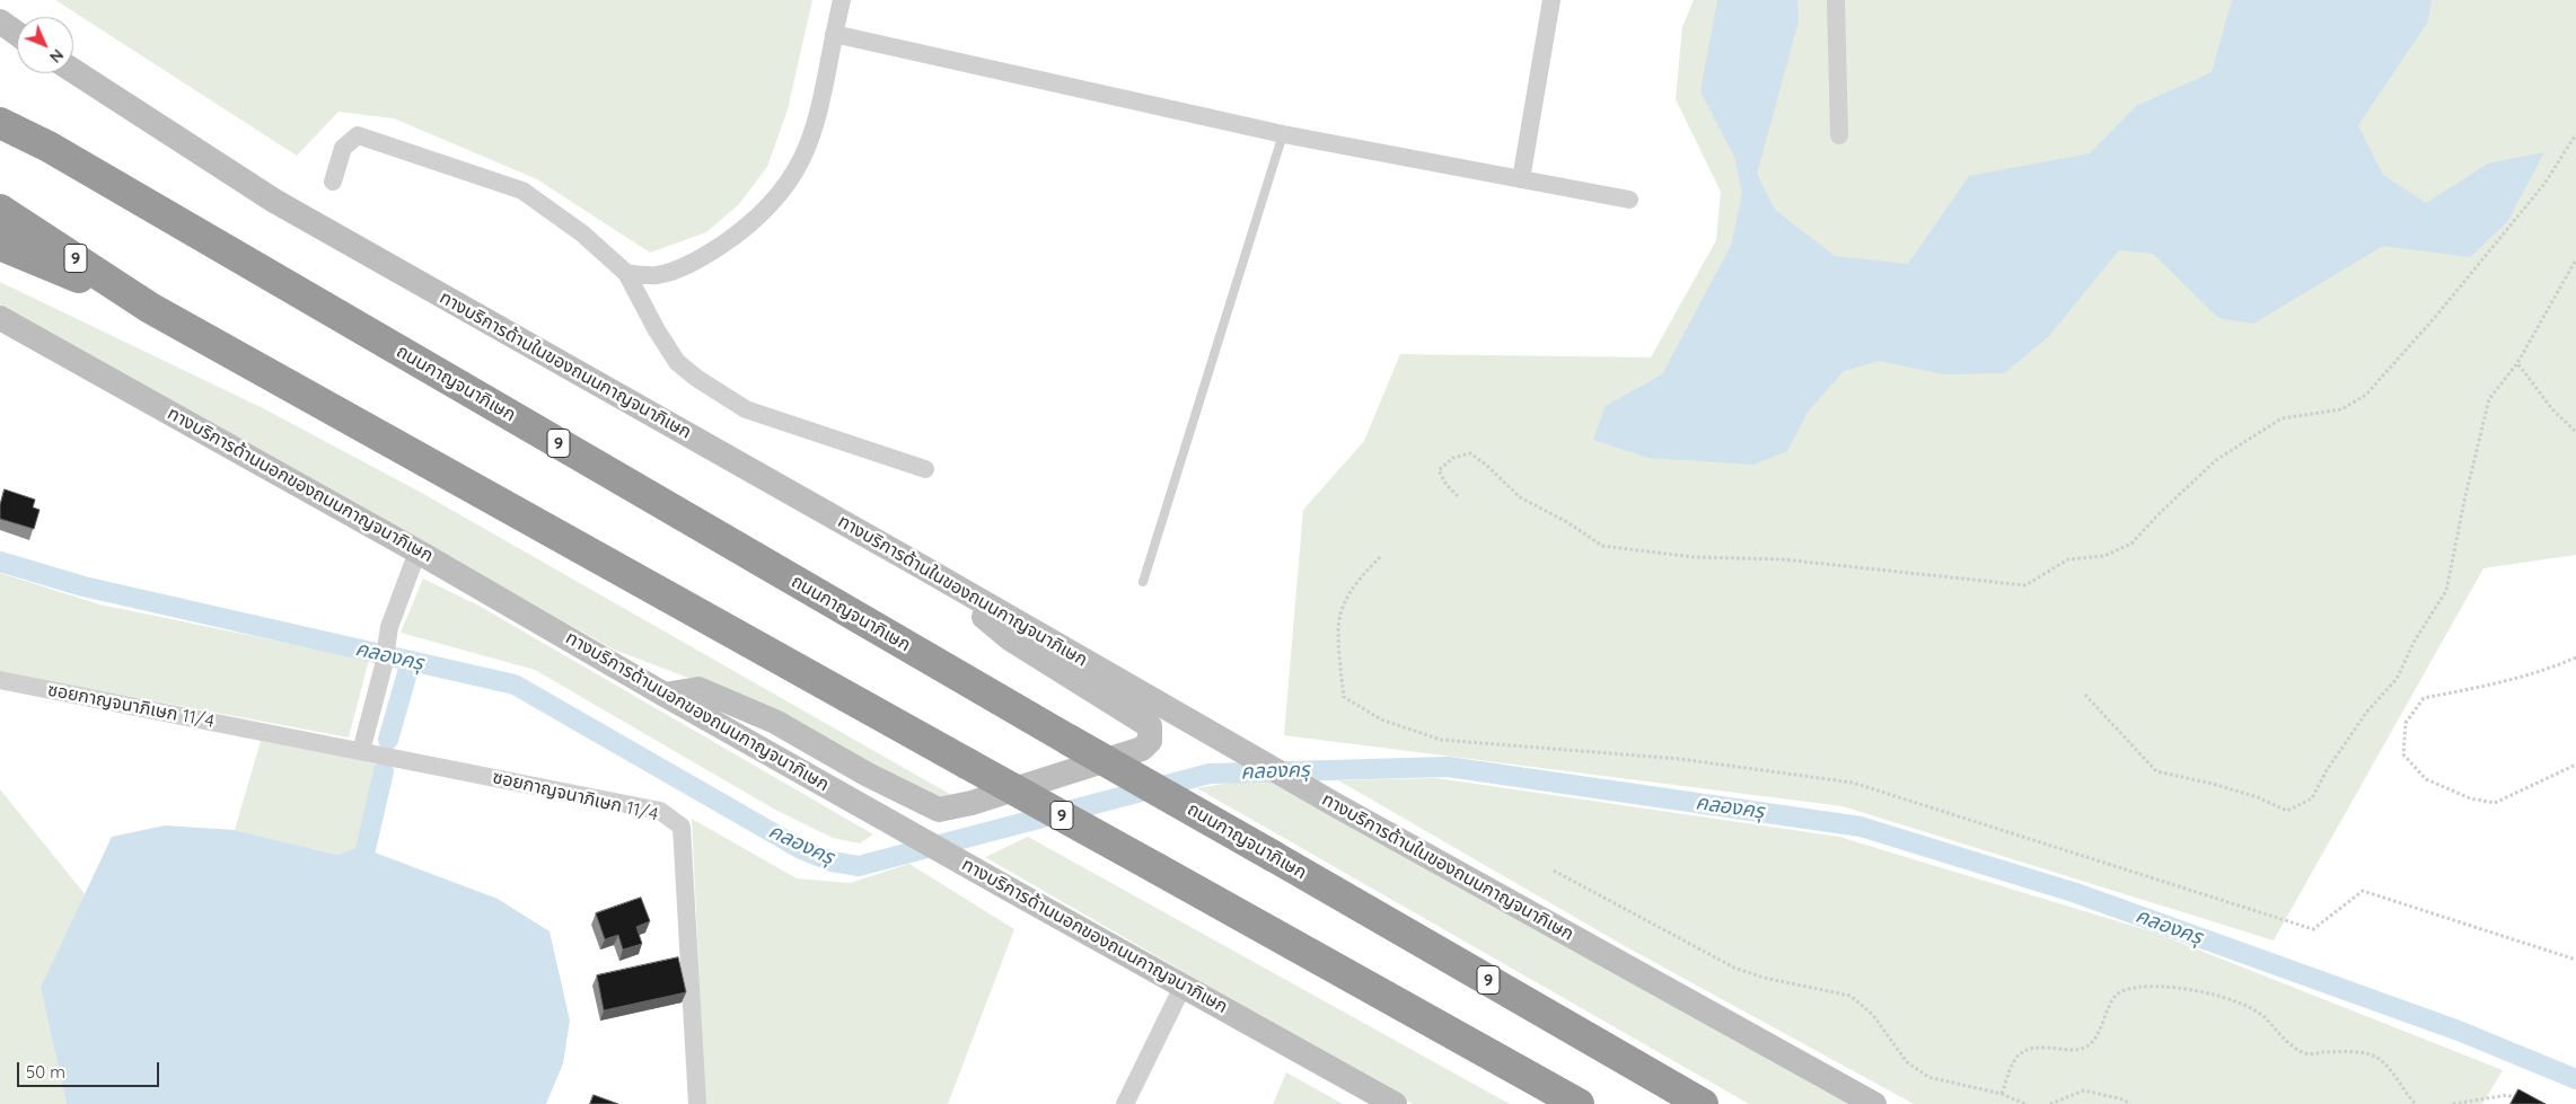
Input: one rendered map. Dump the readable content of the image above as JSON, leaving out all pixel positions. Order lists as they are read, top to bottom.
{
  "streets": {
    "highway": ["9", "ถนนกาญจนาภิเษก"],
    "main road": ["ทางบริการด้านในของถนนกาญจนาภิเษก", "ทางบริการด้านนอกของถนนกาญจนาภิเษก"],
    "street": ["ซอยกาญจนาภิเษก 11/4"]
  },
  "water": ["คลองครุ"],
  "scale_bar": "50 m",
  "north": "bottom right"
}
